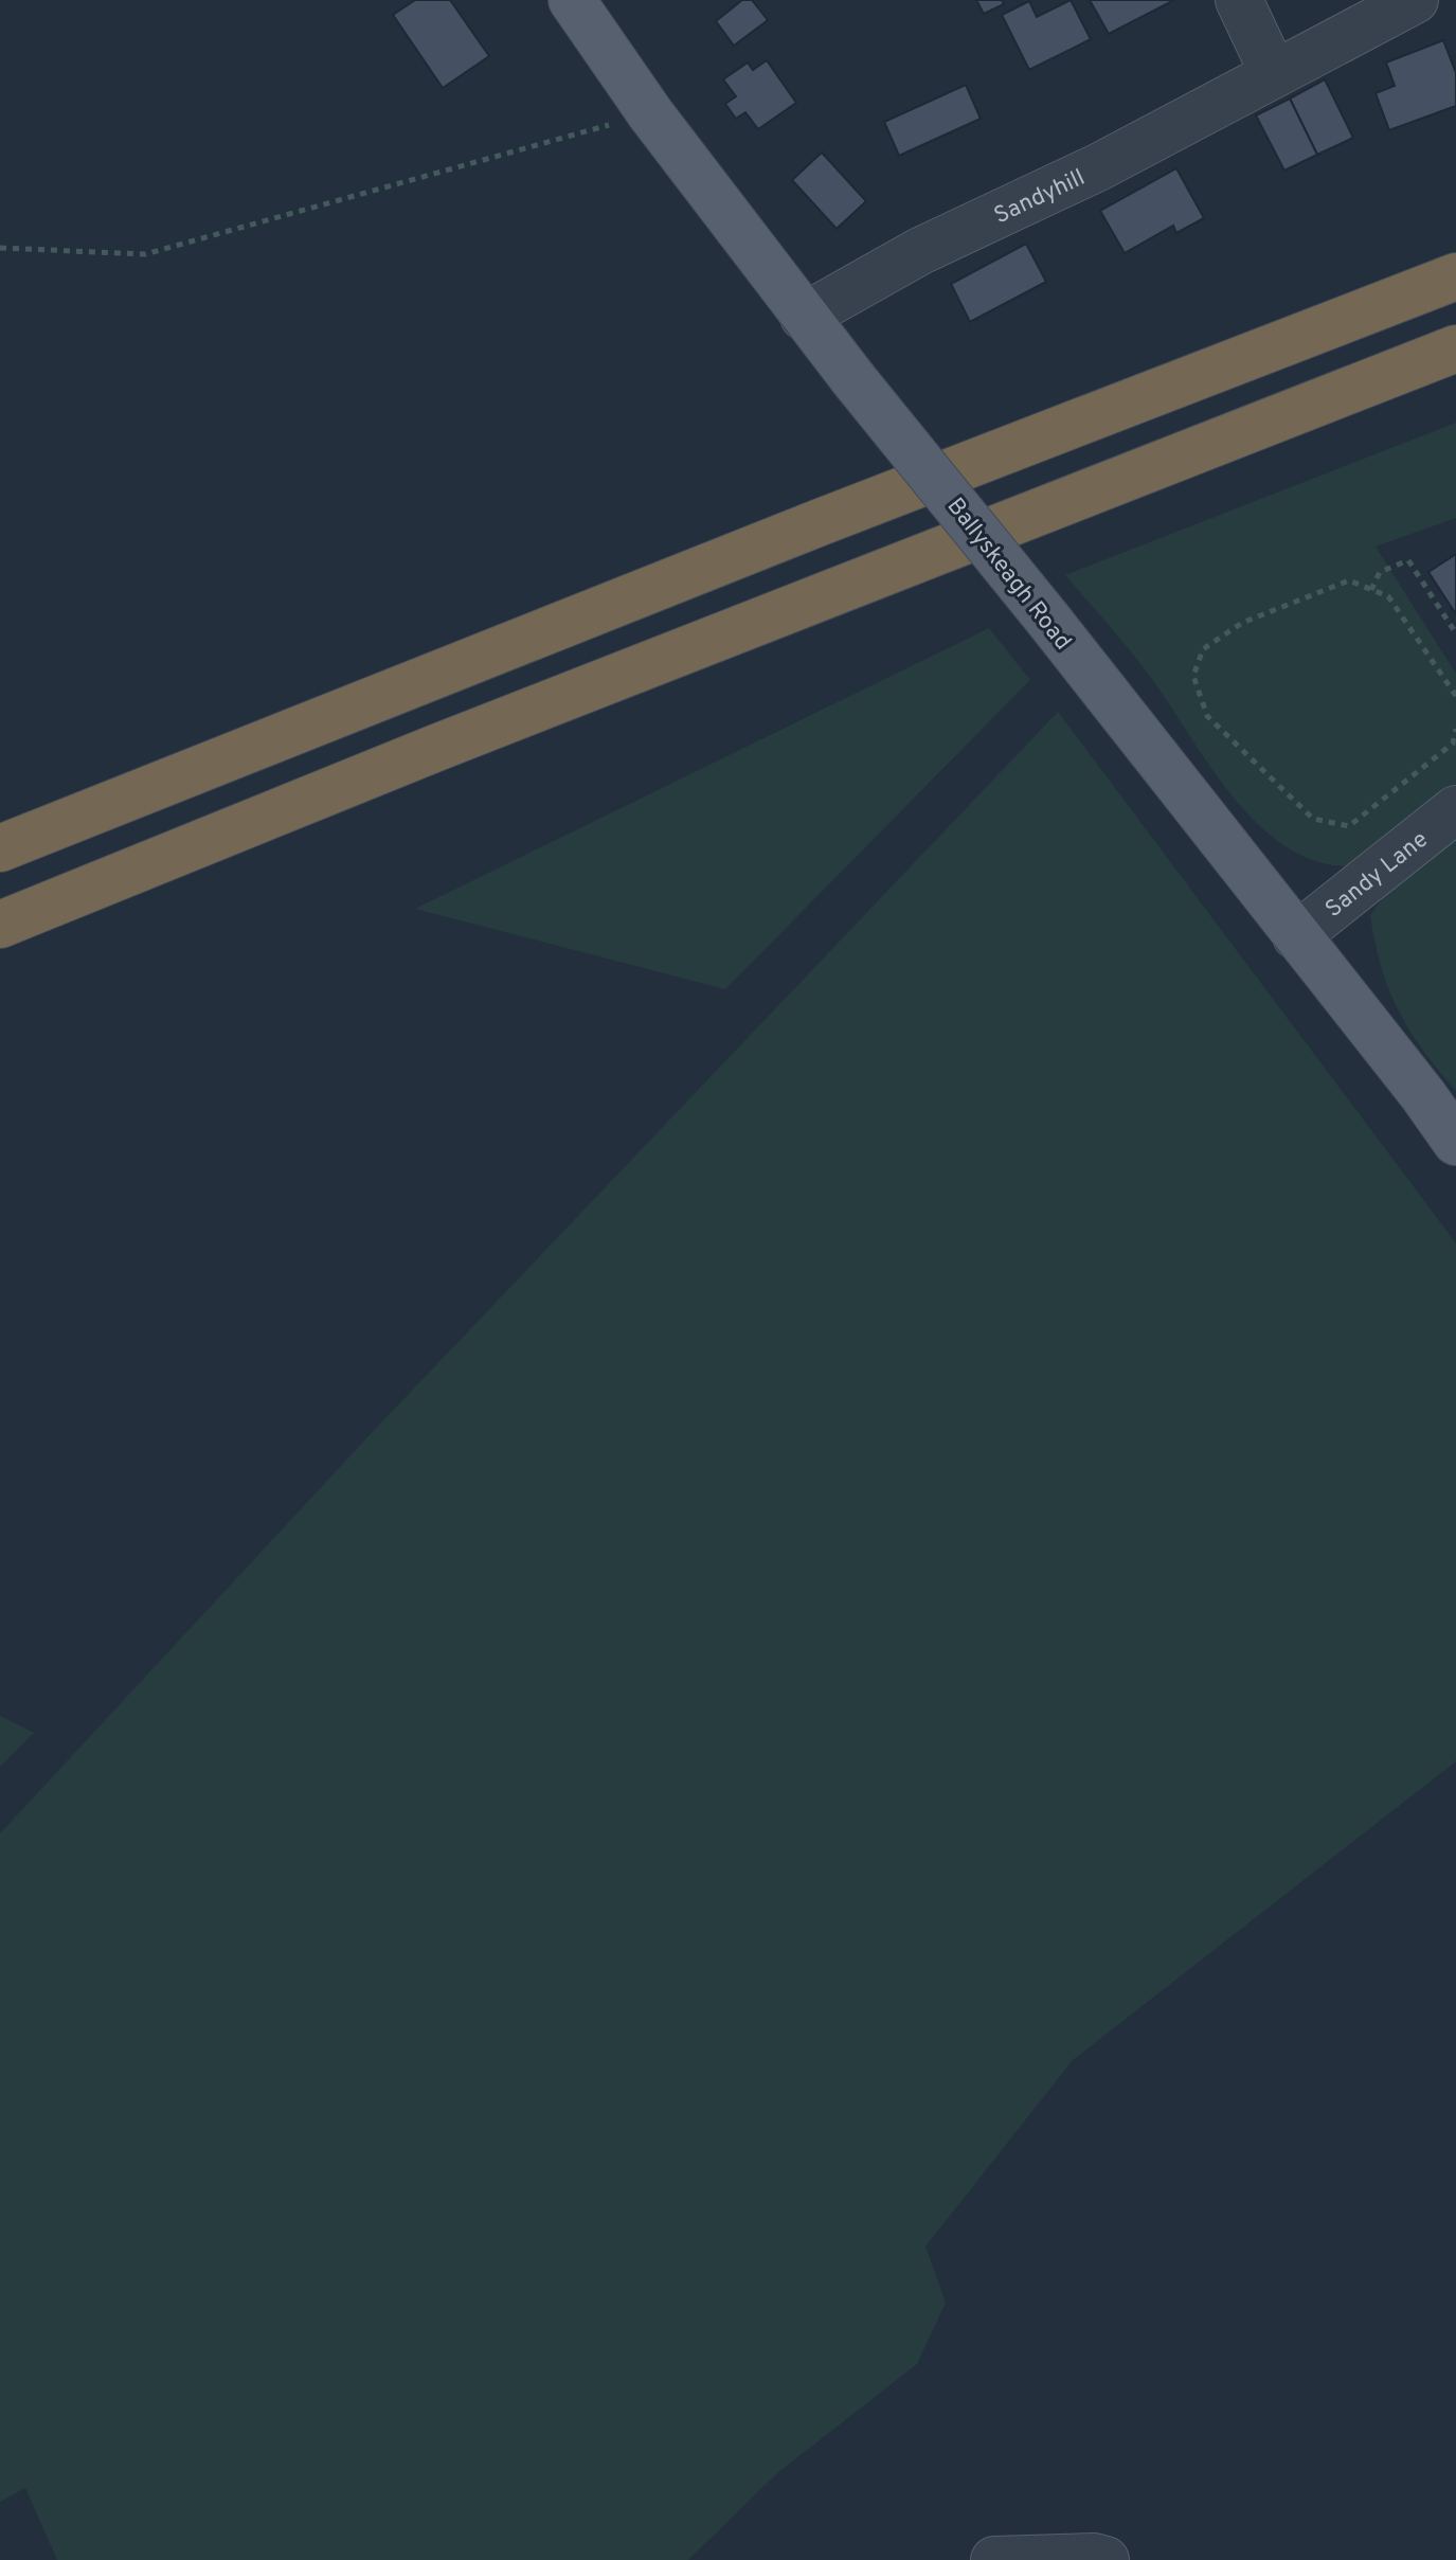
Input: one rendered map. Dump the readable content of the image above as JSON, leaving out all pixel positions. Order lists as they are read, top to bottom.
{
  "streets": {
    "main road": ["Ballyskeagh Road"],
    "street": ["Sandyhill", "Sandy Lane"]
  },
  "crossings": [
    ["Sandyhill", "Ballyskeagh Road"],
    ["Ballyskeagh Road", "Sandy Lane"]
  ]
}
